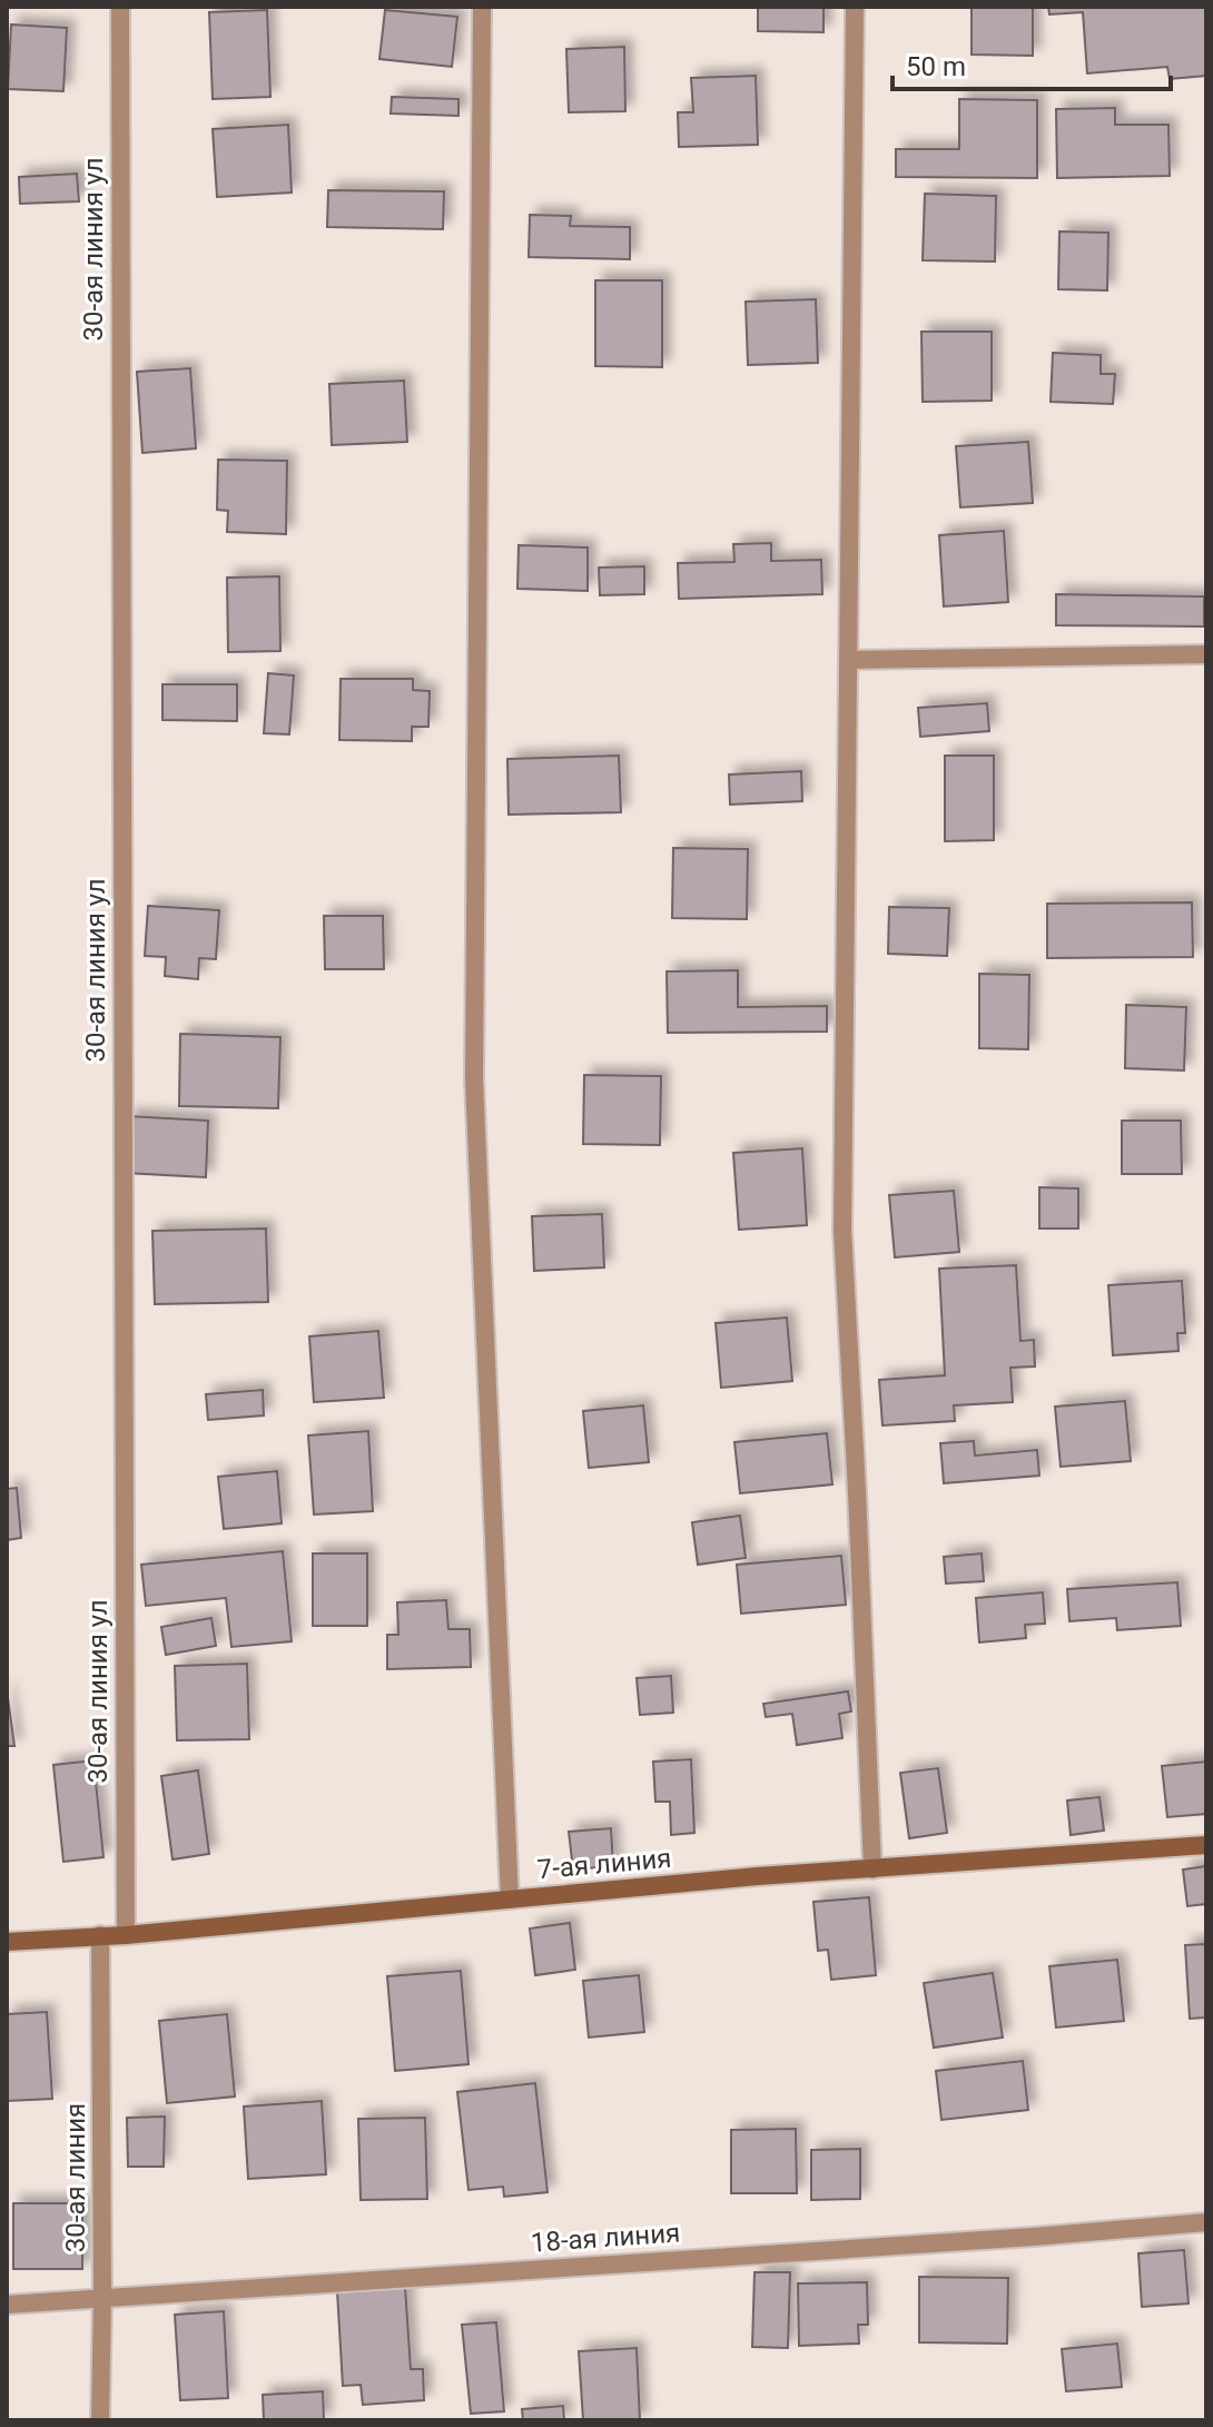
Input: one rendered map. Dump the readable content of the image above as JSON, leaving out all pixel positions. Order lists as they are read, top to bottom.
{
  "streets": {
    "street": [
      "30-ая линия ул",
      "7-ая линия",
      "30-ая линия",
      "18-ая линия"
    ]
  },
  "crossings": [
    ["30-ая линия ул", "7-ая линия"],
    ["7-ая линия", "30-ая линия"],
    ["30-ая линия", "18-ая линия"]
  ],
  "scale_bar": "50 m"
}
